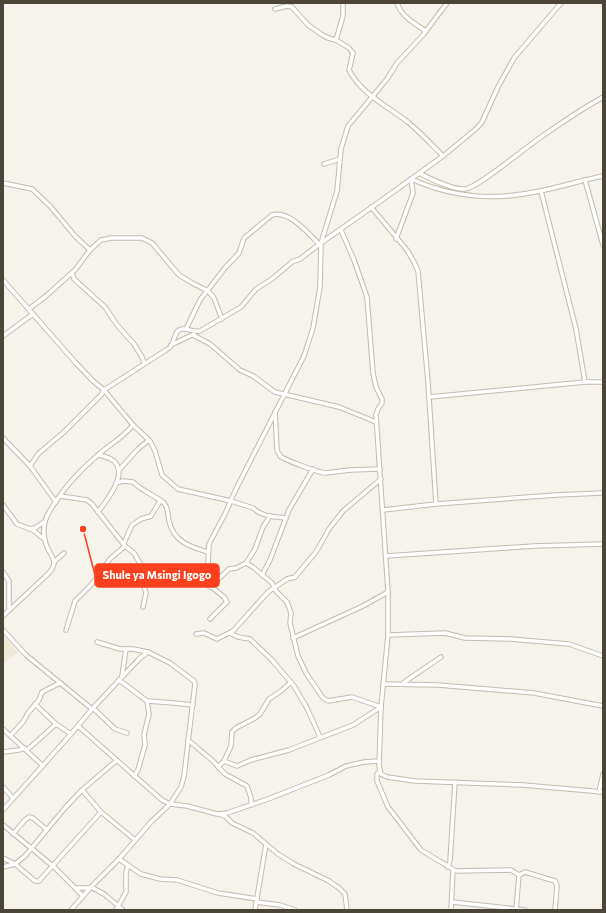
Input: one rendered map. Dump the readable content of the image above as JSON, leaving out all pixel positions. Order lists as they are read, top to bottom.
{
  "places": ["Shule ya Msingi Igogo"]
}
